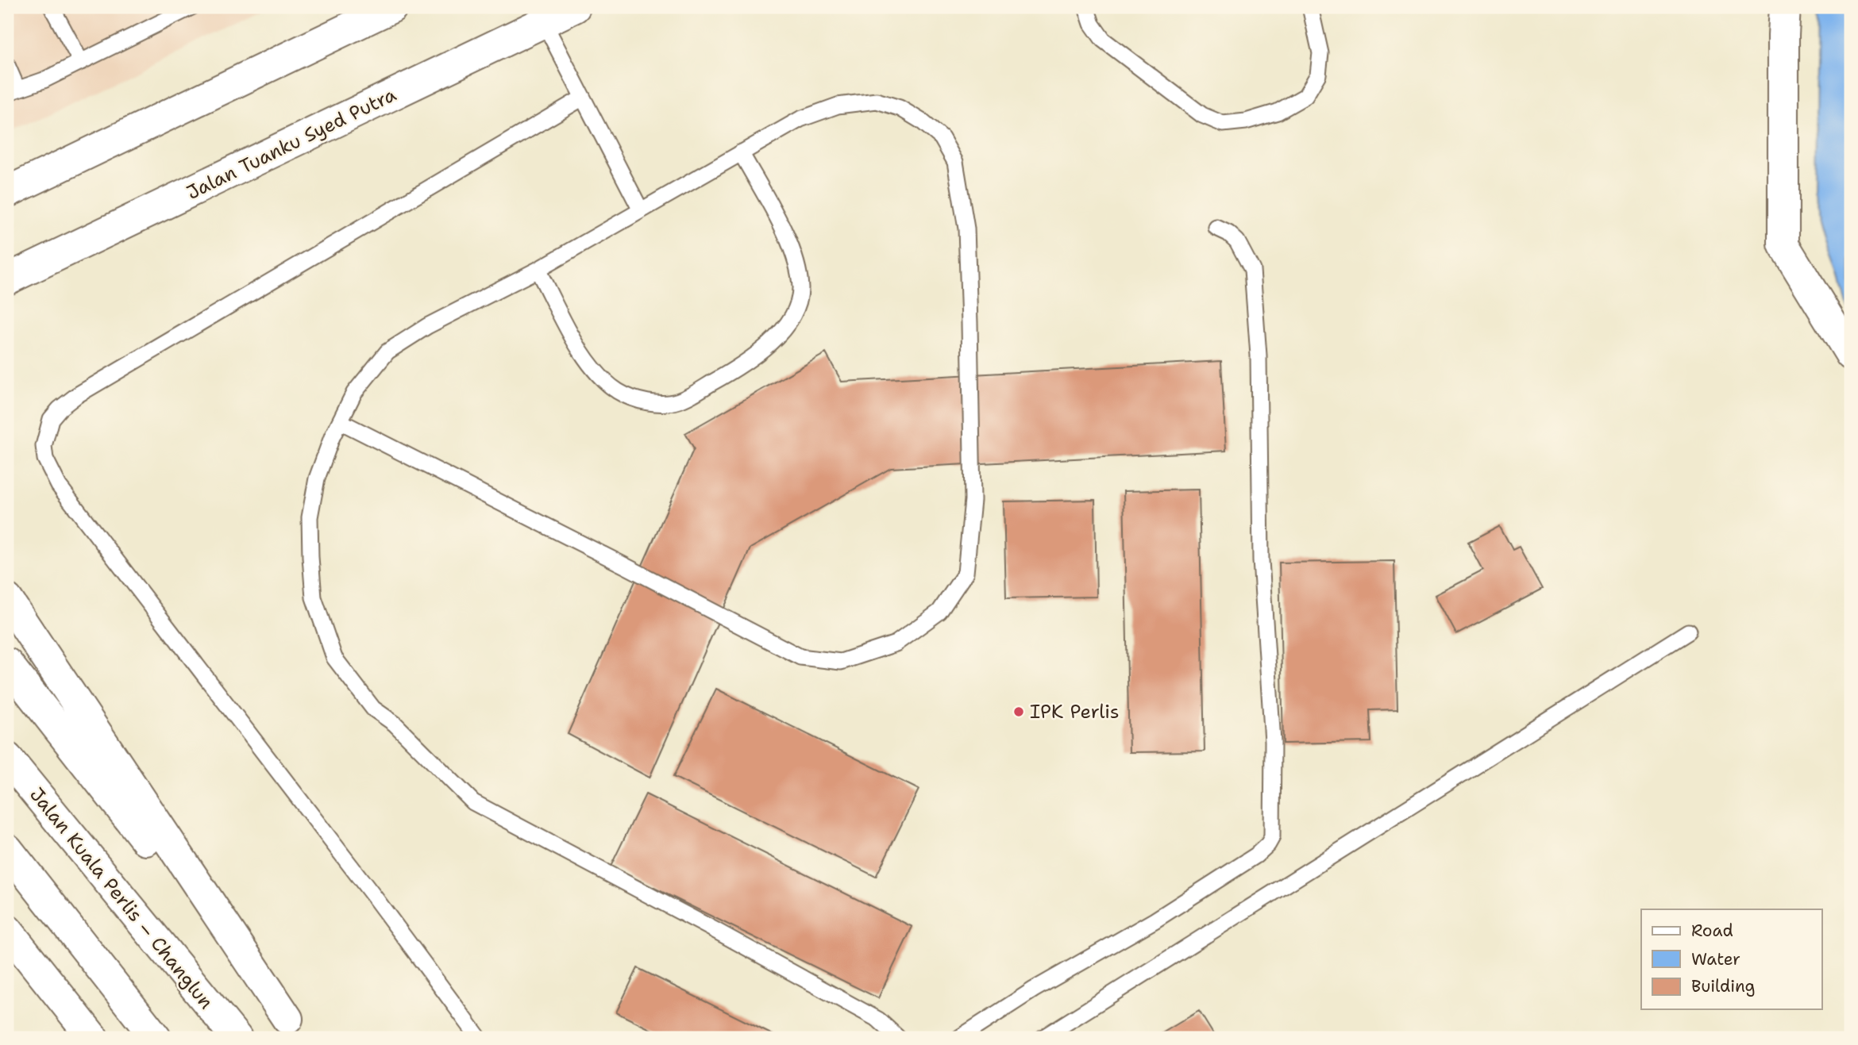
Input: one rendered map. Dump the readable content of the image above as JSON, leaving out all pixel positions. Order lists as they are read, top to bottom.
{
  "streets": {
    "main road": ["Jalan Tuanku Syed Putra", "Jalan Kuala Perlis – Changlun"]
  },
  "places": ["IPK Perlis"],
  "legend": ["Road", "Water", "Building"]
}
